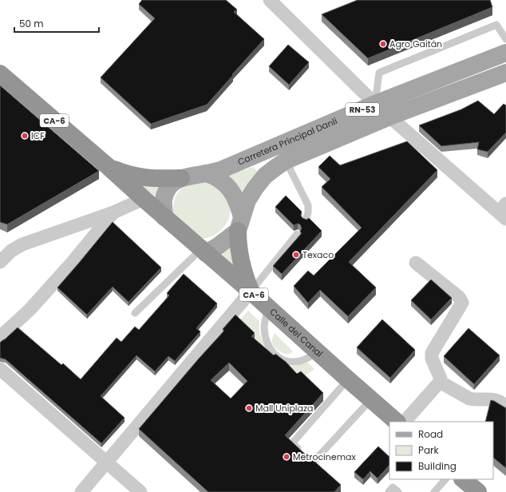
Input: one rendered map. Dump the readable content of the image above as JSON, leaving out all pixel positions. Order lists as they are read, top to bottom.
{
  "streets": {
    "highway": ["CA-6", "Calle del Canal"],
    "main road": ["RN-53", "Carretera Principal Danli"]
  },
  "crossings": [
    ["CA-6", "Calle del Canal"],
    ["Carretera Principal Danli", "Calle del Canal"]
  ],
  "places": [
    "Agro Gaitán",
    "ICF",
    "Texaco",
    "Mall Uniplaza",
    "Metrocinemax"
  ],
  "legend": ["Road", "Park", "Building"],
  "scale_bar": "50 m"
}
